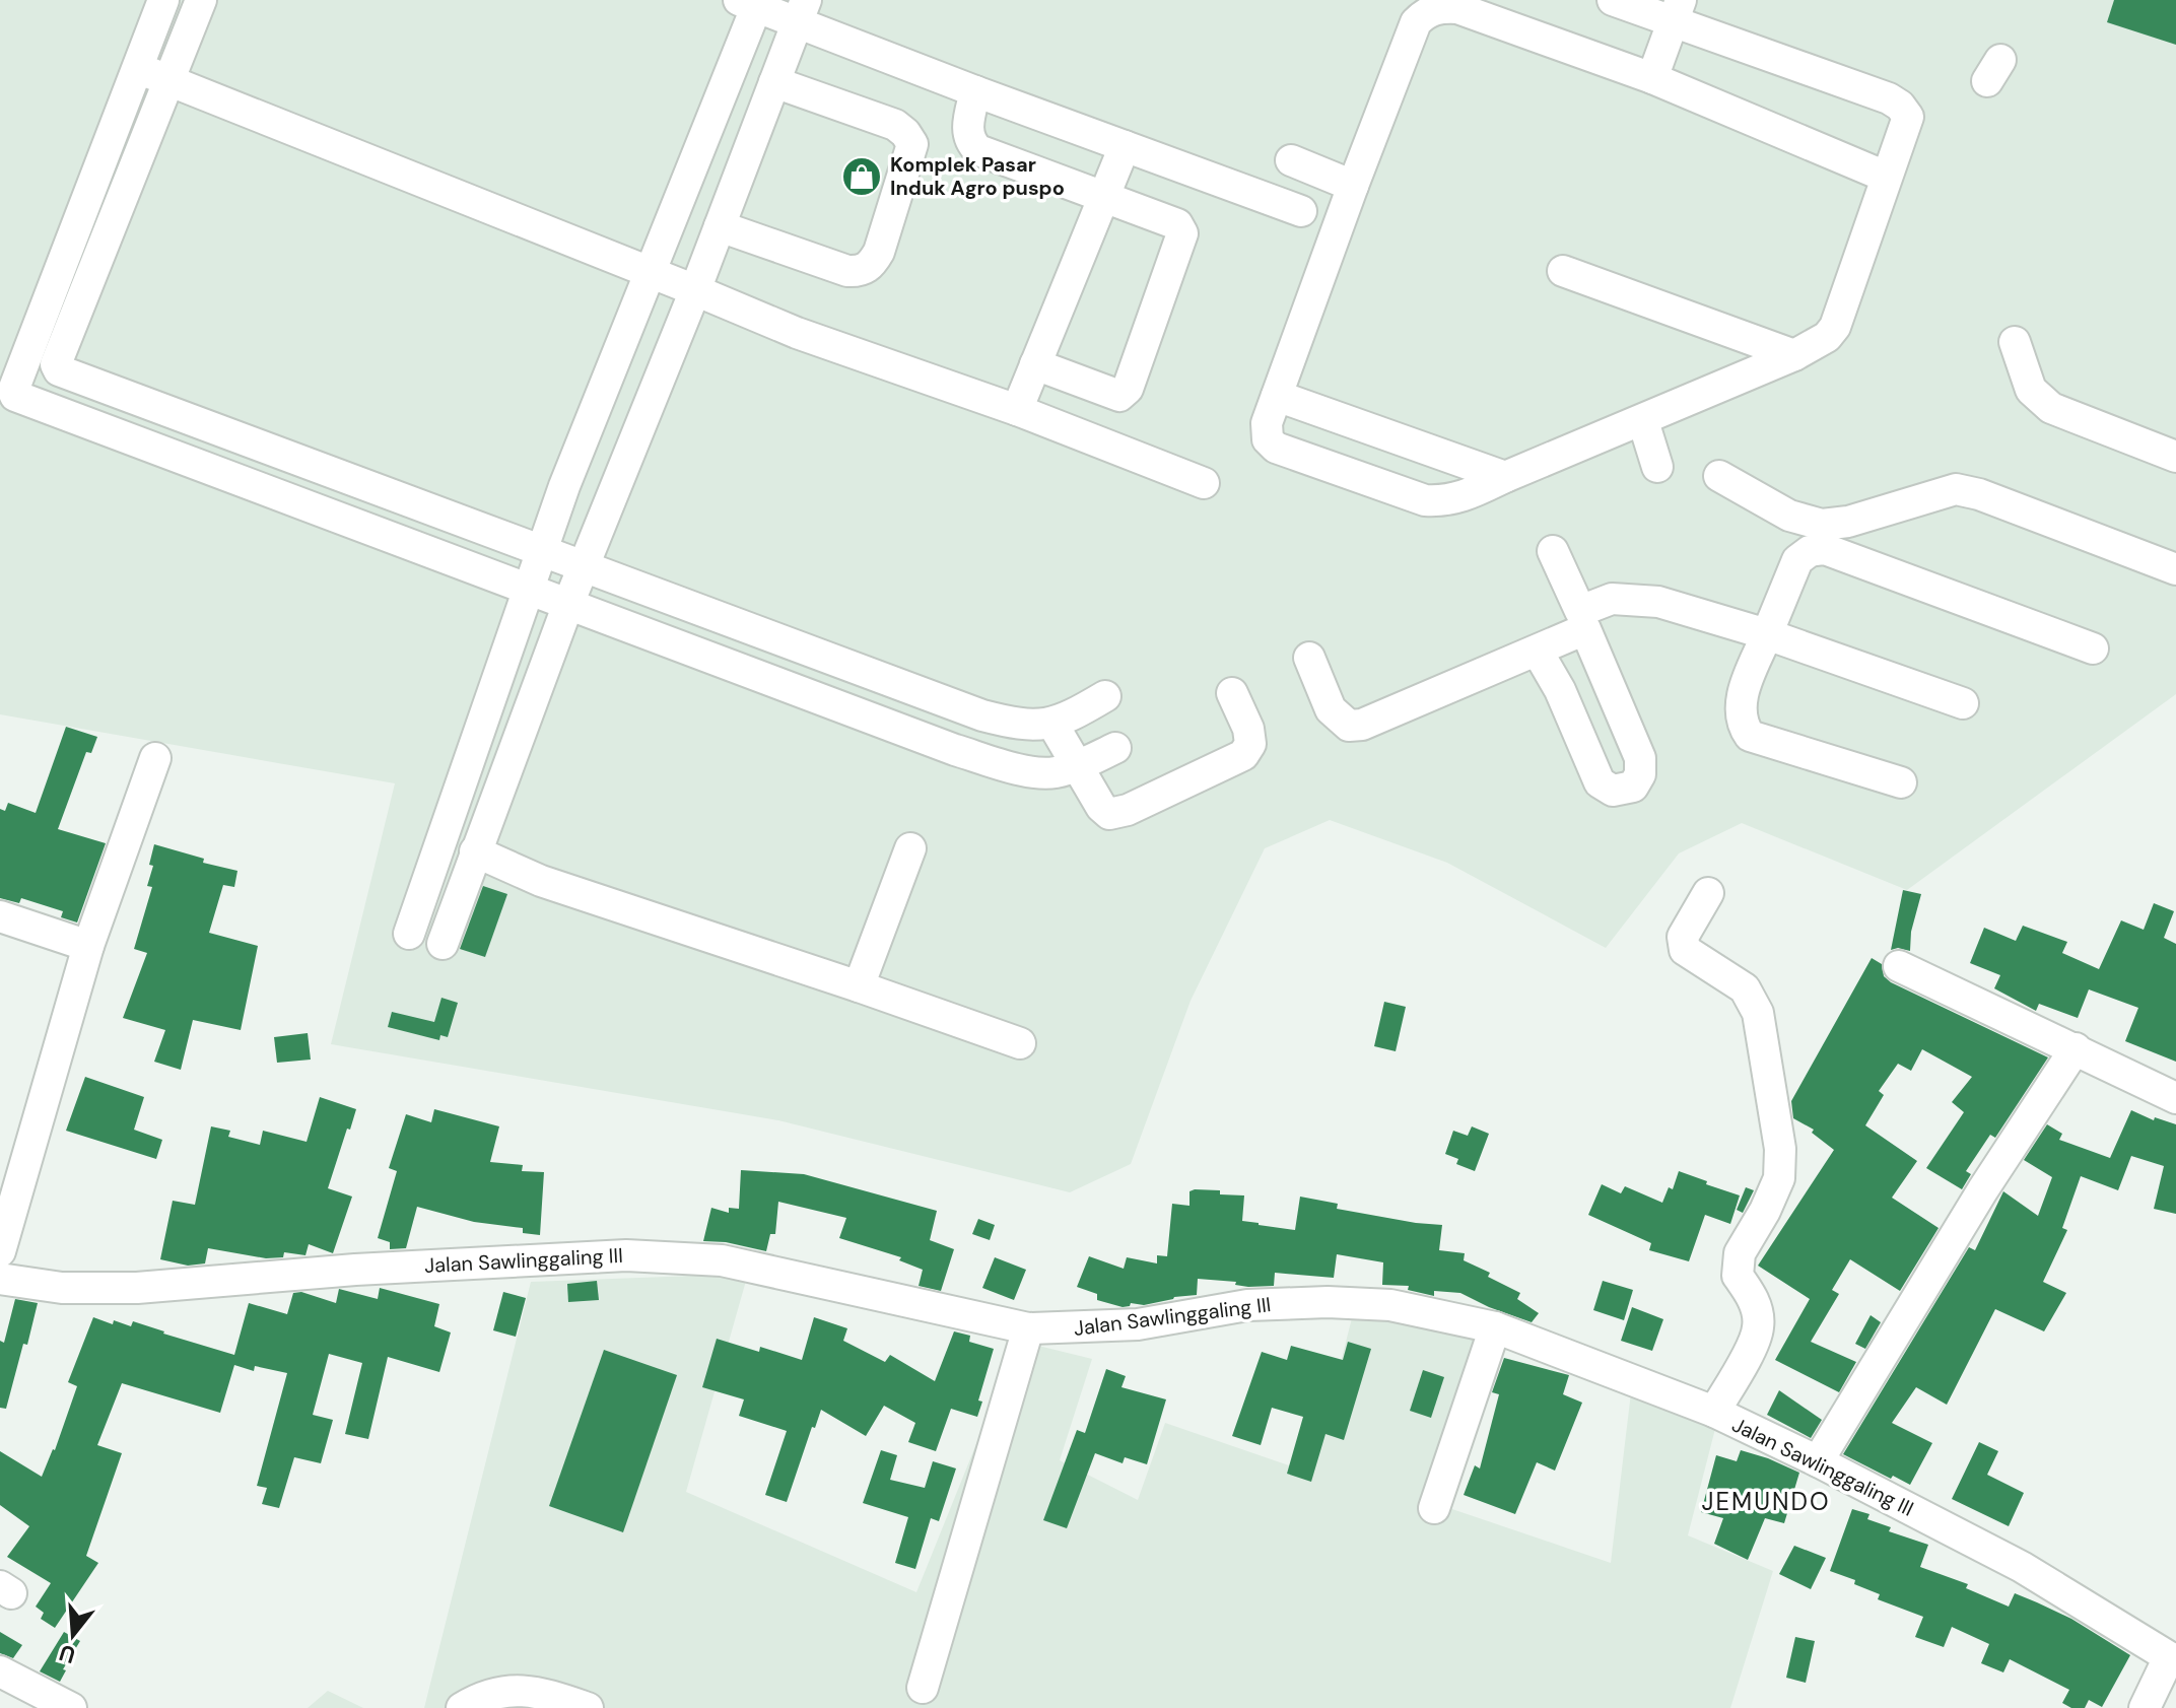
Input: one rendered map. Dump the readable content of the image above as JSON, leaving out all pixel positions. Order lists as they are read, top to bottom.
{
  "streets": {
    "street": ["Jalan Sawlinggaling III"]
  },
  "districts": ["JEMUNDO"],
  "places": {
    "shop": ["Komplek Pasar Induk Agro puspo"]
  },
  "north": "bottom"
}
